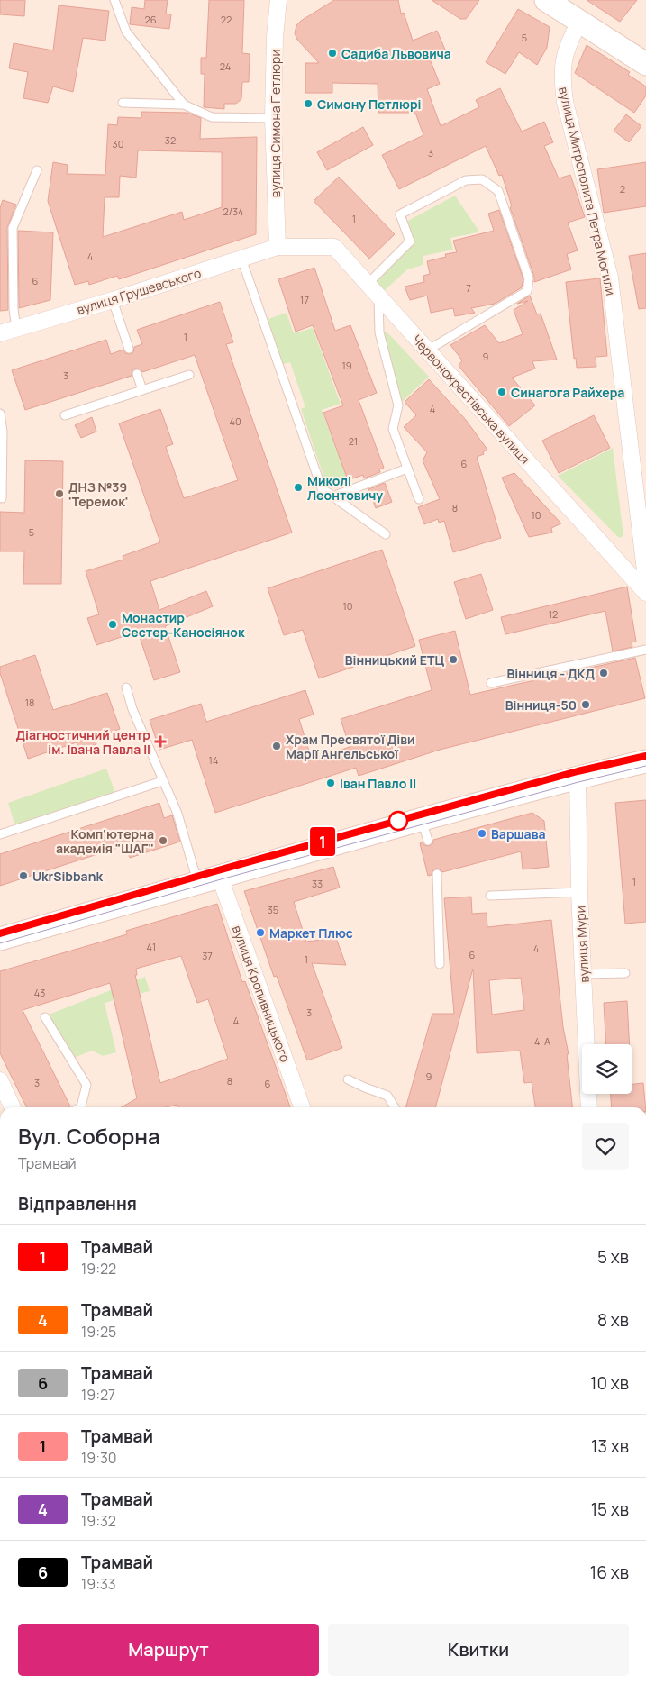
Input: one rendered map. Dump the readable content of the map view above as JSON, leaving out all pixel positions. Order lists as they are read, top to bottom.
{
  "streets": {
    "street": [
      "вулиця Симона Петлюри",
      "вулиця Митрополита Петра Могили",
      "вулиця Грушевського",
      "Червонохрестівська вулиця",
      "вулиця Мури",
      "вулиця Кропивницького"
    ]
  },
  "crossings": [
    ["вулиця Симона Петлюри", "вулиця Грушевського"],
    ["вулиця Симона Петлюри", "Червонохрестівська вулиця"],
    ["вулиця Грушевського", "Червонохрестівська вулиця"]
  ],
  "places": {
    "other": [
      "Садиба Львовича",
      "Симону Петлюрі",
      "Синагога Райхера",
      "Миколі Леонтовичу",
      "ДНЗ №39 'Теремок'",
      "Монастир Сестер-Каносіянок",
      "Вінницький ЕТЦ",
      "Вінниця - ДКД",
      "Вінниця-50",
      "Храм Пресвятої Діви Марії Ангельської",
      "Іван Павло II",
      "Варшава",
      "Комп'ютерна академія \"ШАГ\"",
      "UkrSibbank",
      "Маркет Плюс"
    ],
    "health": ["Діагностичний центр ім. Івана Павла II"]
  },
  "lines": ["tram line 1"],
  "house_numbers": [
    "26",
    "22",
    "5",
    "24",
    "32",
    "30",
    "3",
    "2",
    "2/34",
    "1",
    "4",
    "6",
    "7",
    "17",
    "1",
    "9",
    "19",
    "3",
    "4",
    "40",
    "21",
    "6",
    "8",
    "10",
    "5",
    "10",
    "12",
    "18",
    "14",
    "1",
    "33",
    "35",
    "41",
    "4",
    "6",
    "37",
    "1",
    "43",
    "3",
    "4",
    "4-А",
    "9",
    "8",
    "3",
    "6"
  ],
  "page": {
    "on_map": "1",
    "heading": [
      ["Вул. Соборна", "Трамвай"],
      "Відправлення"
    ],
    "list": [
      {
        "mark": "1",
        "name": "Трамвай",
        "note": "19:22",
        "value": "5 хв"
      },
      {
        "mark": "4",
        "name": "Трамвай",
        "note": "19:25",
        "value": "8 хв"
      },
      {
        "mark": "6",
        "name": "Трамвай",
        "note": "19:27",
        "value": "10 хв"
      },
      {
        "mark": "1",
        "name": "Трамвай",
        "note": "19:30",
        "value": "13 хв"
      },
      {
        "mark": "4",
        "name": "Трамвай",
        "note": "19:32",
        "value": "15 хв"
      },
      {
        "mark": "6",
        "name": "Трамвай",
        "note": "19:33",
        "value": "16 хв"
      }
    ],
    "buttons": ["Маршрут", "Квитки"]
  }
}
